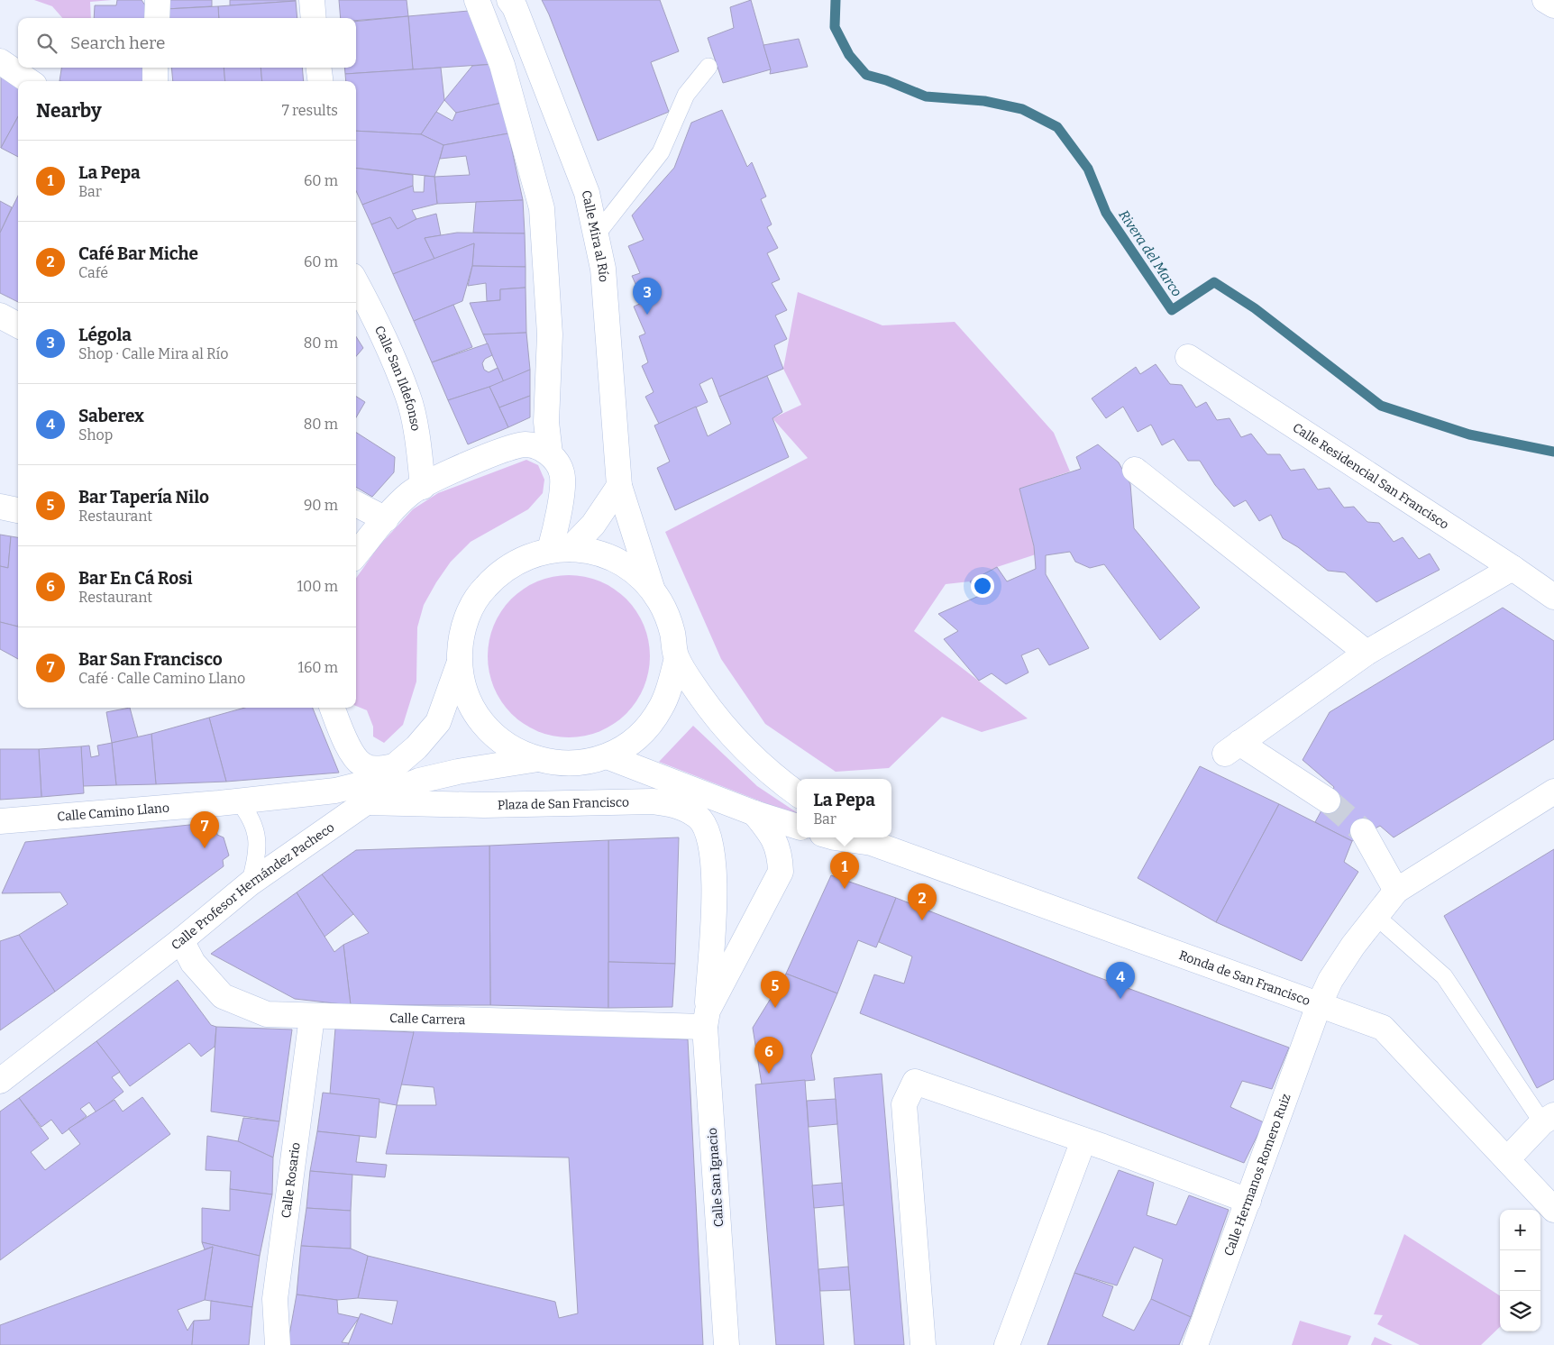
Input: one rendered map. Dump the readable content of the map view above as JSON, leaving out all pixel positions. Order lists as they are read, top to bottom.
{
  "streets": {
    "street": [
      "Calle Mira al Río",
      "Calle San Ildefonso",
      "Calle Residencial San Francisco",
      "Plaza de San Francisco",
      "Calle Camino Llano",
      "Calle Profesor Hernández Pacheco",
      "Ronda de San Francisco",
      "Calle Carrera",
      "Calle Hermanos Romero Ruiz",
      "Calle San Ignacio",
      "Calle Rosario"
    ]
  },
  "crossings": [
    ["Calle Mira al Río", "Plaza de San Francisco"],
    ["Plaza de San Francisco", "Calle Camino Llano"],
    ["Plaza de San Francisco", "Calle Profesor Hernández Pacheco"],
    ["Plaza de San Francisco", "Calle San Ignacio"],
    ["Calle Profesor Hernández Pacheco", "Calle Carrera"],
    ["Ronda de San Francisco", "Calle Hermanos Romero Ruiz"],
    ["Calle Carrera", "Calle San Ignacio"],
    ["Calle Carrera", "Calle Rosario"]
  ],
  "water": ["Rivera del Marco"],
  "page": {
    "search": "Search here",
    "heading": ["Nearby", "7 results"],
    "list": [
      {
        "mark": "1",
        "name": "La Pepa",
        "note": "Bar",
        "value": "60 m"
      },
      {
        "mark": "2",
        "name": "Café Bar Miche",
        "note": "Café",
        "value": "60 m"
      },
      {
        "mark": "3",
        "name": "Légola",
        "note": "Shop · Calle Mira al Río",
        "value": "80 m"
      },
      {
        "mark": "4",
        "name": "Saberex",
        "note": "Shop",
        "value": "80 m"
      },
      {
        "mark": "5",
        "name": "Bar Tapería Nilo",
        "note": "Restaurant",
        "value": "90 m"
      },
      {
        "mark": "6",
        "name": "Bar En Cá Rosi",
        "note": "Restaurant",
        "value": "100 m"
      },
      {
        "mark": "7",
        "name": "Bar San Francisco",
        "note": "Café · Calle Camino Llano",
        "value": "160 m"
      }
    ],
    "pins": [
      "3",
      "7",
      "1",
      "2",
      "4",
      "5",
      "6"
    ],
    "popup": ["La Pepa", "Bar"],
    "map_buttons": ["+", "−"]
  }
}
